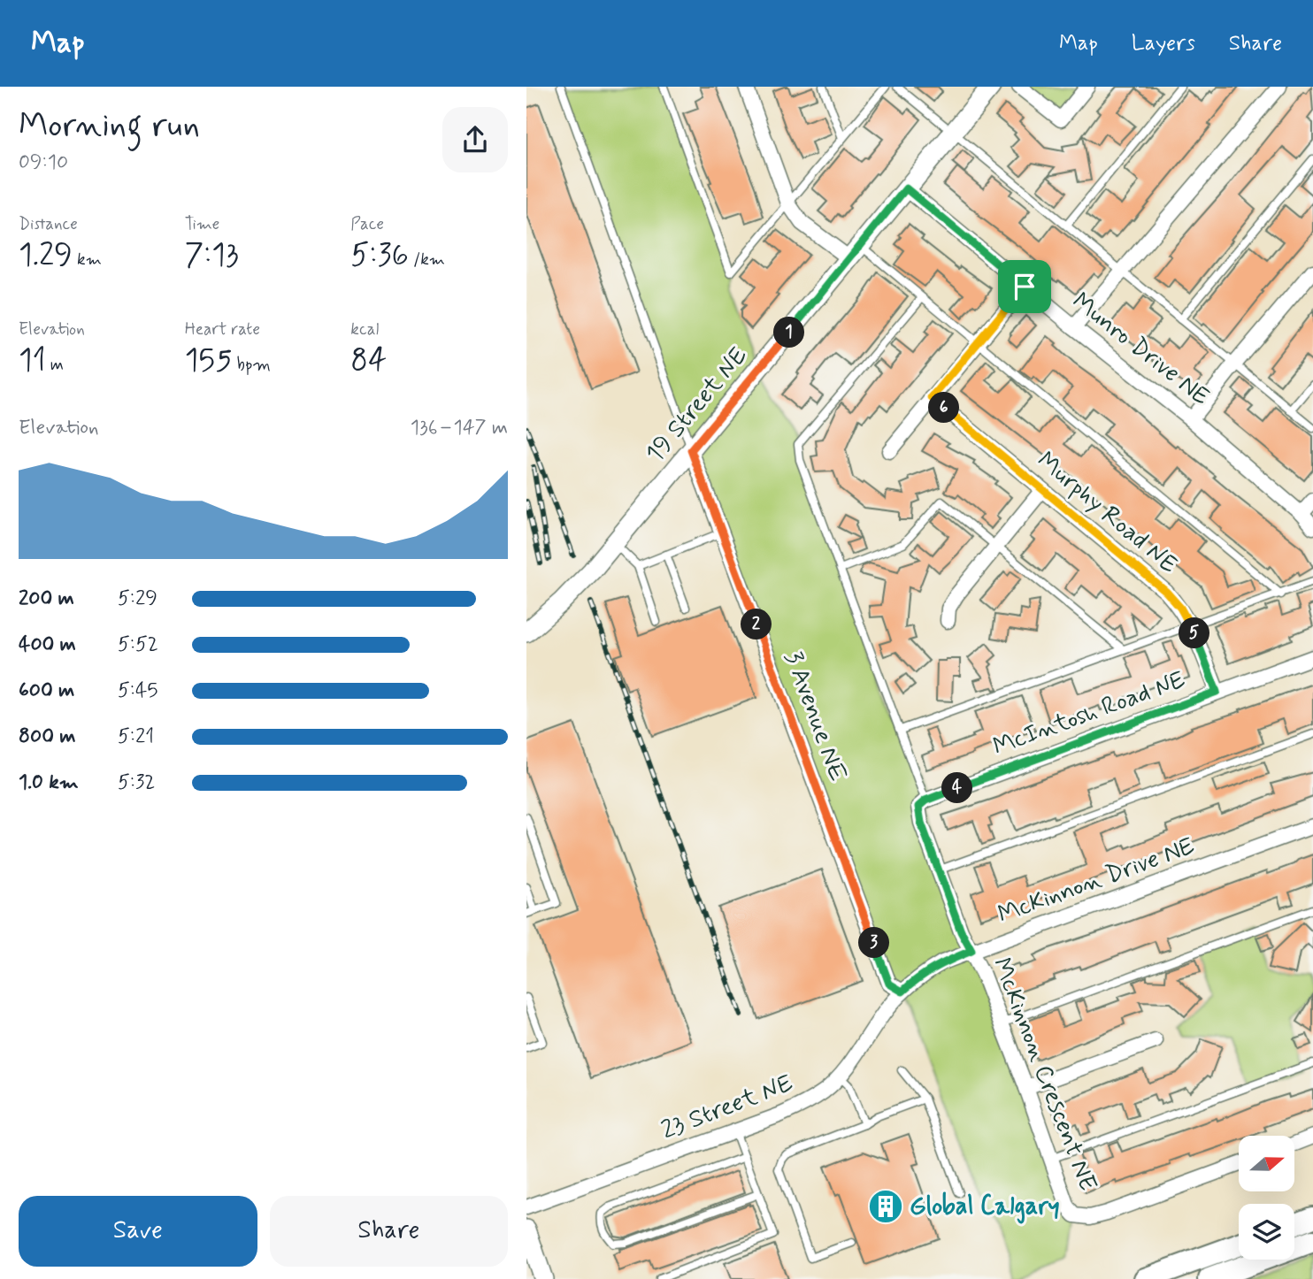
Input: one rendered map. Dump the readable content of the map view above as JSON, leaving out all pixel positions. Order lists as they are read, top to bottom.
{
  "streets": {
    "street": [
      "Munro Drive NE",
      "19 Street NE",
      "Murphy Road NE",
      "McIntosh Road NE",
      "3 Avenue NE",
      "McKinnon Drive NE",
      "McKinnon Crescent NE",
      "23 Street NE"
    ]
  },
  "crossings": [
    ["Munro Drive NE", "19 Street NE"],
    ["19 Street NE", "3 Avenue NE"],
    ["Murphy Road NE", "McIntosh Road NE"],
    ["McIntosh Road NE", "McKinnon Crescent NE"],
    ["3 Avenue NE", "McKinnon Drive NE"],
    ["3 Avenue NE", "23 Street NE"],
    ["McKinnon Drive NE", "McKinnon Crescent NE"],
    ["McKinnon Drive NE", "23 Street NE"]
  ],
  "places": {
    "building": ["Global Calgary"]
  },
  "north": "right",
  "page": {
    "header": "Map",
    "nav": ["Map", "Layers", "Share"],
    "heading": ["Morning run", "09:10"],
    "stats": [
      ["Distance", "1.29 km"],
      ["Time", "7:13"],
      ["Pace", "5:36 /km"],
      ["Elevation", "11 m"],
      ["Heart rate", "155 bpm"],
      ["kcal", "84"]
    ],
    "pins": [
      "1",
      "6",
      "2",
      "5",
      "4",
      "3"
    ],
    "chart": ["Elevation", "136–147 m"],
    "list": [
      {
        "name": "200 m",
        "note": "5:29"
      },
      {
        "name": "400 m",
        "note": "5:52"
      },
      {
        "name": "600 m",
        "note": "5:45"
      },
      {
        "name": "800 m",
        "note": "5:21"
      },
      {
        "name": "1.0 km",
        "note": "5:32"
      }
    ],
    "buttons": ["Save", "Share"]
  }
}
